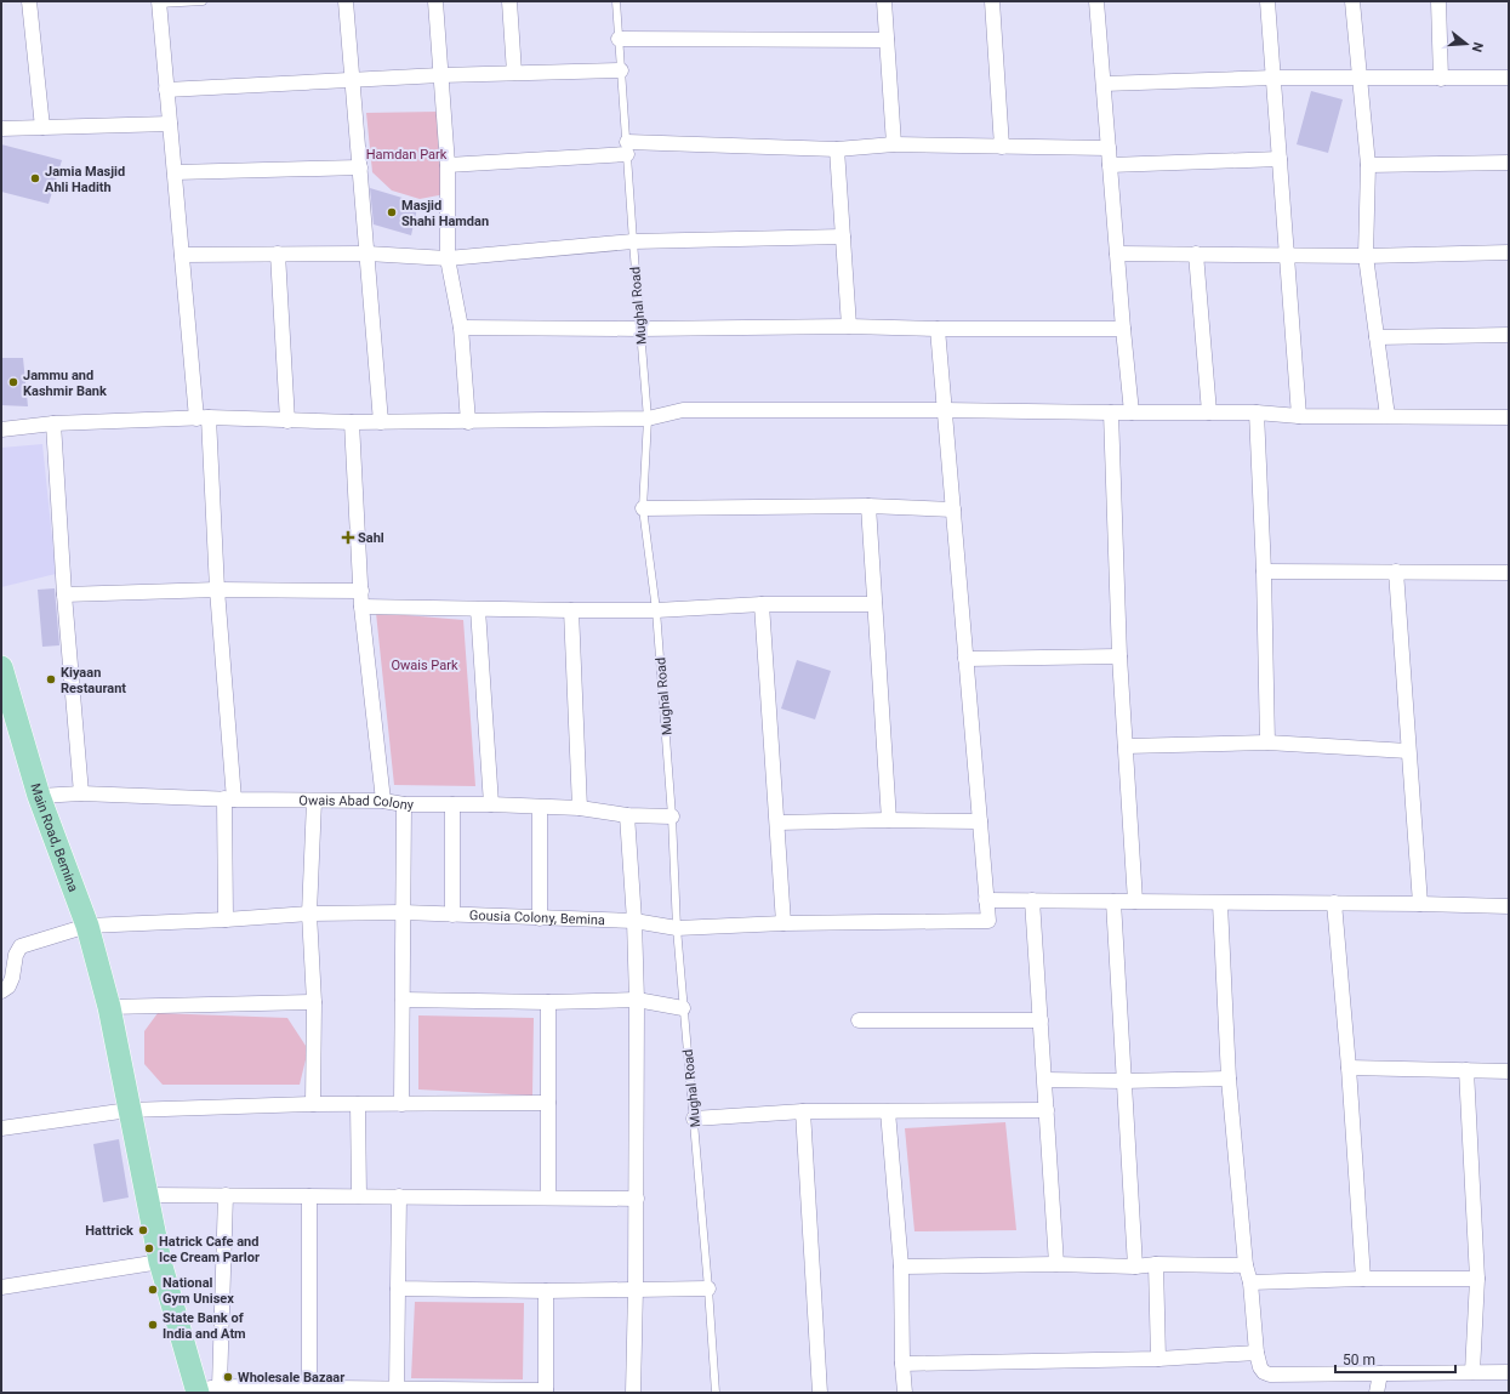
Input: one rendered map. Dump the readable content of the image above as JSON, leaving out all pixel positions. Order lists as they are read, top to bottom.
{
  "streets": {
    "main road": ["Main Road, Bemina"],
    "street": ["Owais Abad Colony", "Gousia Colony, Bemina"],
    "lane": ["Mughal Road"]
  },
  "crossings": [
    ["Mughal Road", "Owais Abad Colony"],
    ["Mughal Road", "Gousia Colony, Bemina"],
    ["Owais Abad Colony", "Main Road, Bemina"],
    ["Main Road, Bemina", "Gousia Colony, Bemina"]
  ],
  "parks": ["Hamdan Park", "Owais Park"],
  "places": {
    "other": [
      "Jamia Masjid Ahli Hadith",
      "Masjid Shahi Hamdan",
      "Jammu and Kashmir Bank",
      "Kiyaan Restaurant",
      "Hattrick",
      "Hatrick Cafe and Ice Cream Parlor",
      "National Gym Unisex",
      "State Bank of India and Atm",
      "Wholesale Bazaar"
    ],
    "health": ["Sahl"]
  },
  "scale_bar": "50 m",
  "north": "right"
}
